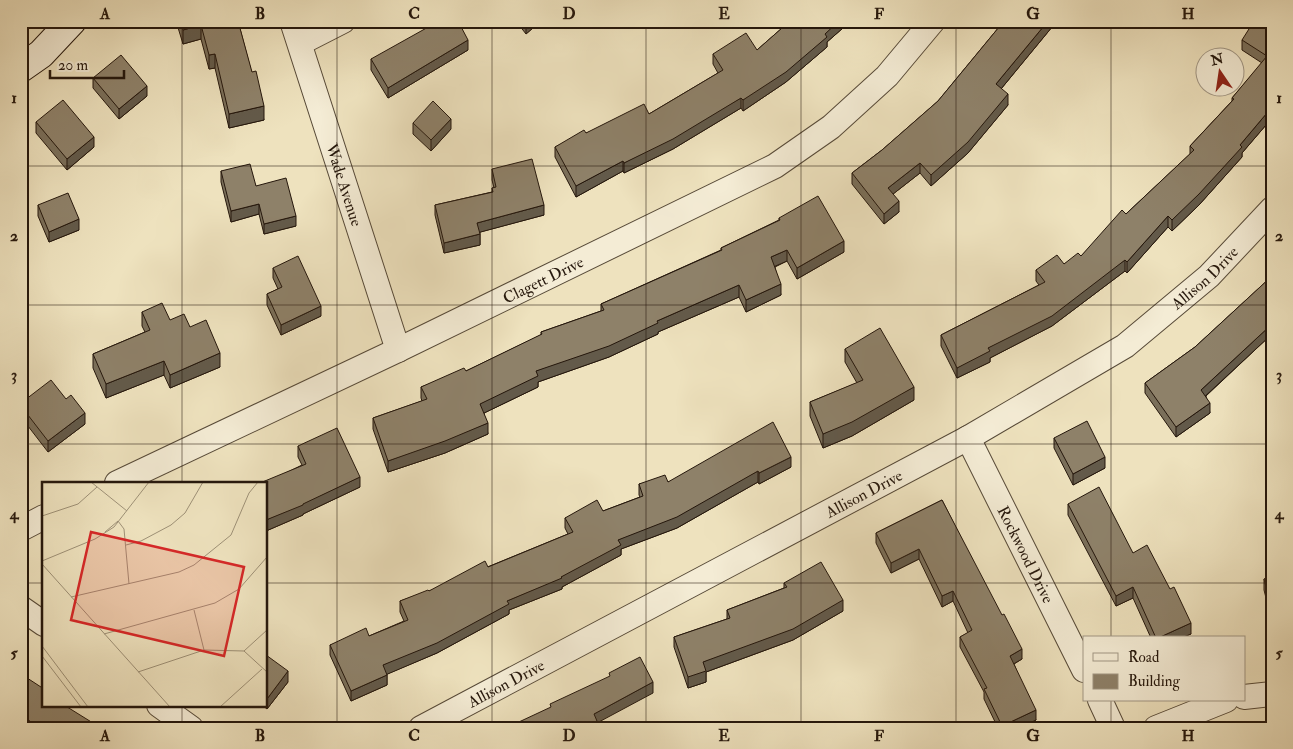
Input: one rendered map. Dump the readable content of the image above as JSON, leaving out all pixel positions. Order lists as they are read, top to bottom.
{
  "streets": {
    "street": [
      "Wade Avenue",
      "Allison Drive",
      "Clagett Drive",
      "Rockwood Drive"
    ]
  },
  "crossings": [
    ["Wade Avenue", "Clagett Drive"],
    ["Allison Drive", "Rockwood Drive"]
  ],
  "legend": ["Road", "Building"],
  "scale_bar": "20 m",
  "north": "top",
  "grid": {
    "columns": [
      "A",
      "B",
      "C",
      "D",
      "E",
      "F",
      "G",
      "H"
    ],
    "rows": [
      "1",
      "2",
      "3",
      "4",
      "5"
    ]
  }
}
